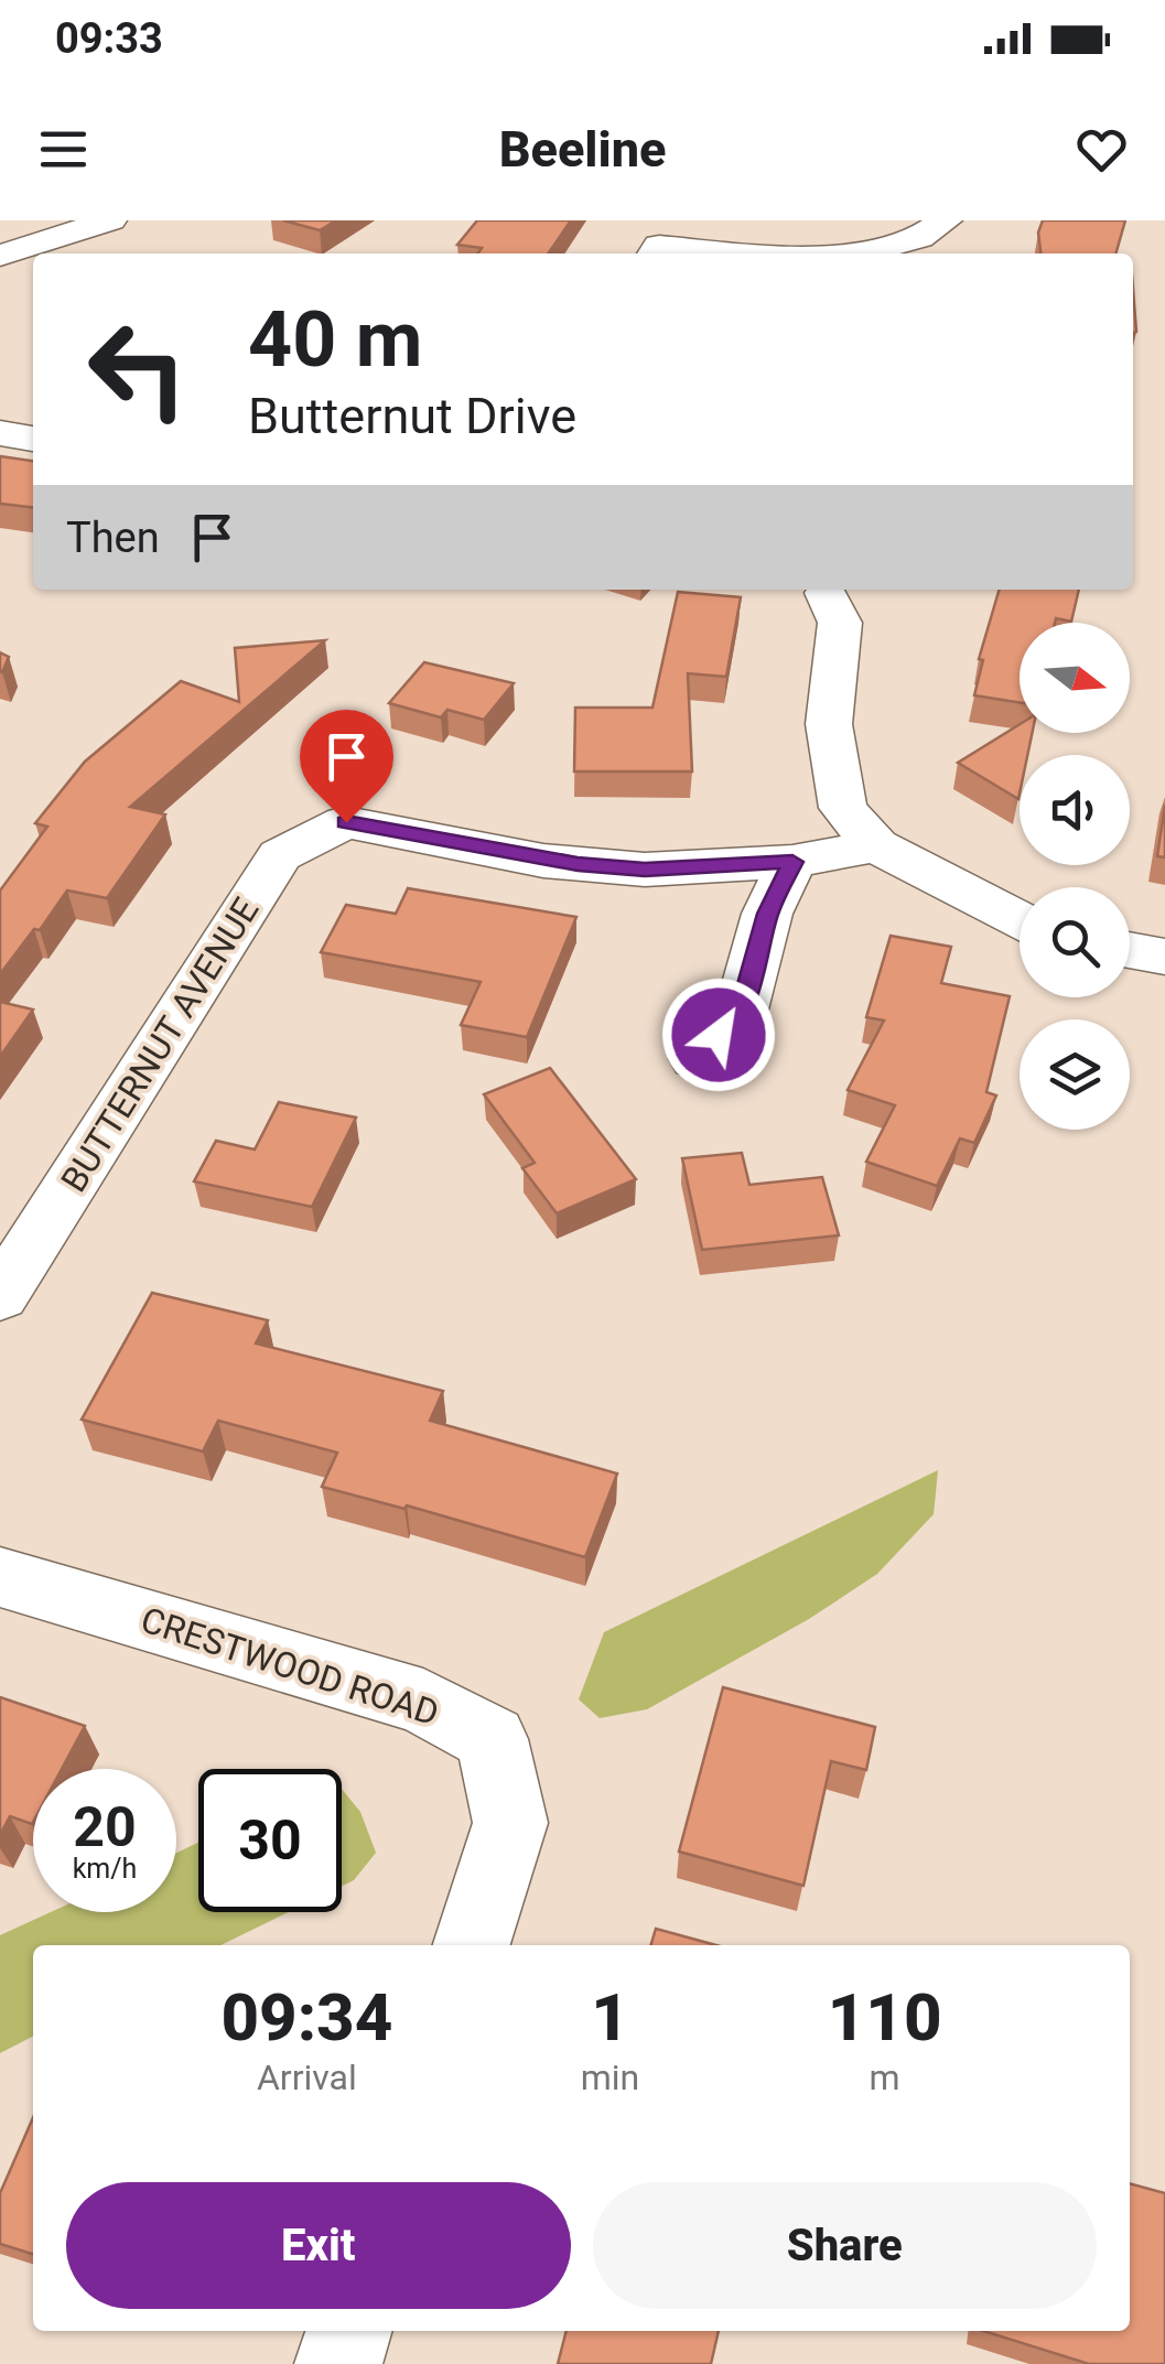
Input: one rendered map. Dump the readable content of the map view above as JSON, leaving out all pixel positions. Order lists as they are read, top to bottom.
{
  "streets": {
    "street": ["BUTTERNUT AVENUE", "CRESTWOOD ROAD"]
  },
  "north": "right",
  "page": {
    "status": "09:33",
    "header": "Beeline",
    "turn": ["40 m", "Butternut Drive"],
    "then": "Then",
    "speed": "20 km/h",
    "limit": "30",
    "eta": [
      "09:34",
      "Arrival",
      "1",
      "min",
      "110",
      "m"
    ],
    "buttons": ["Exit", "Share"]
  }
}
